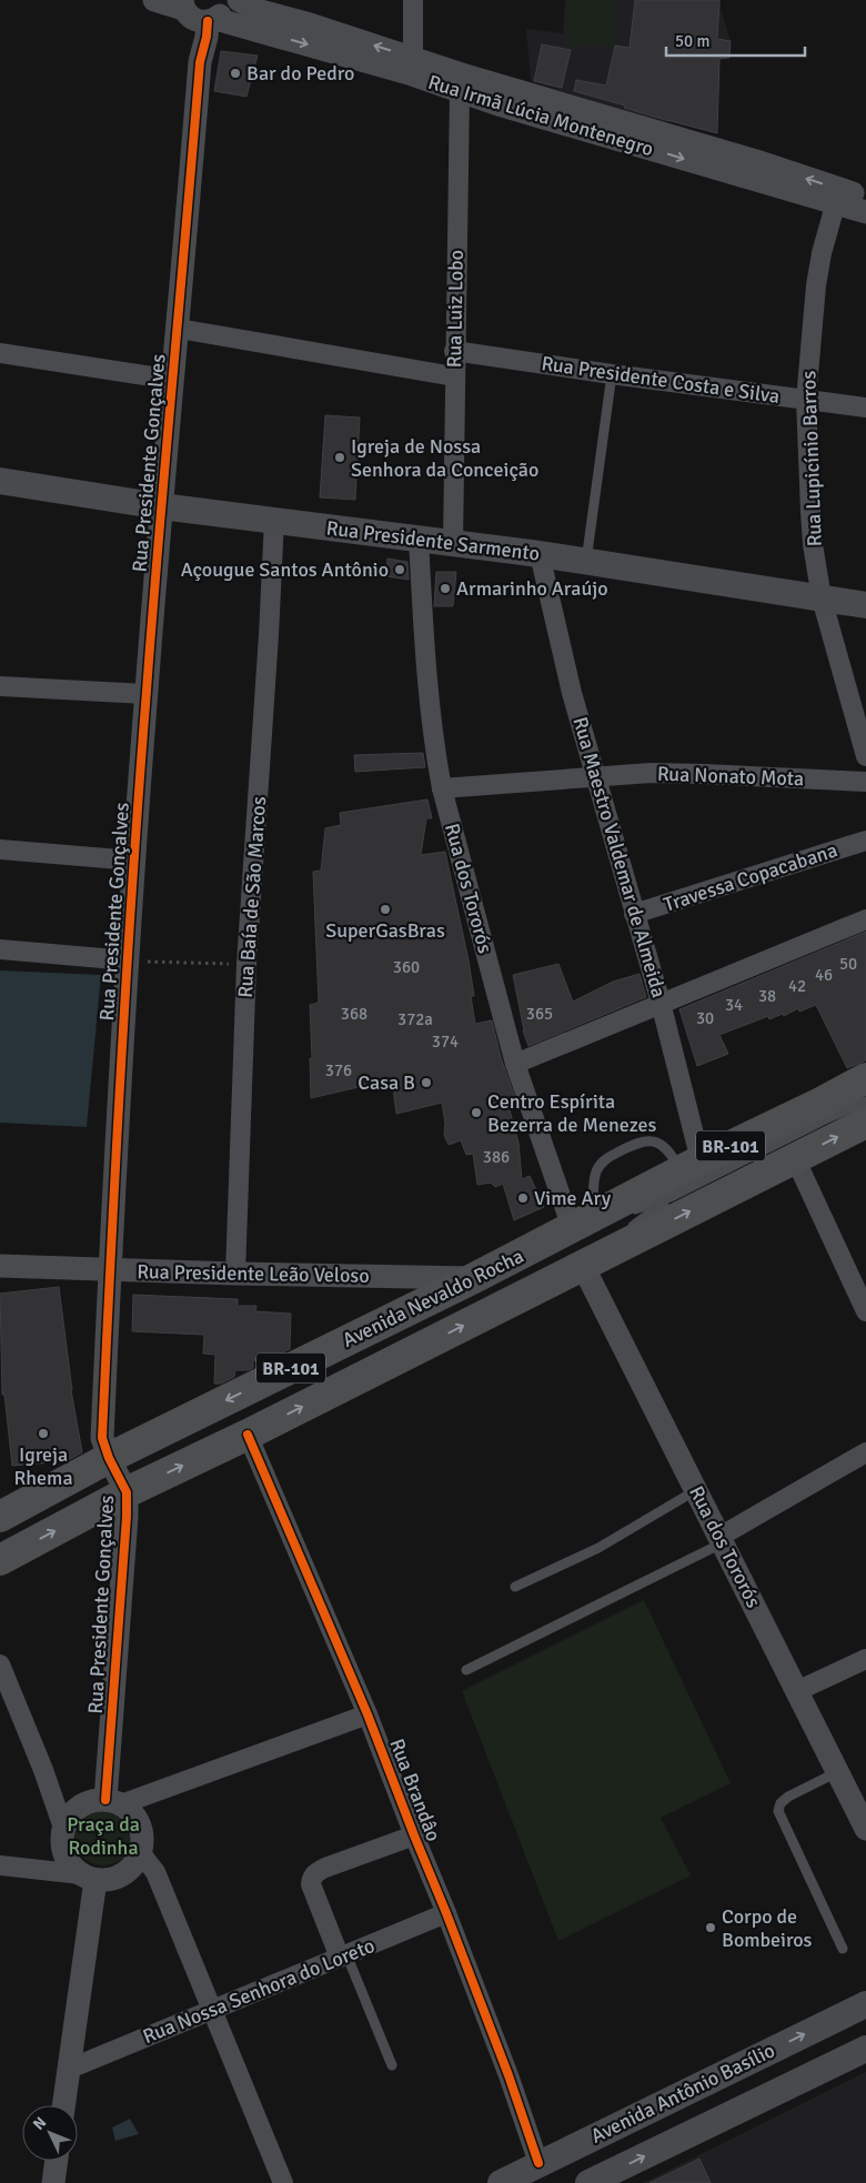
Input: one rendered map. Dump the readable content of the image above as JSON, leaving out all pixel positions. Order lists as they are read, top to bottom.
{
  "streets": {
    "highway": ["BR-101", "Avenida Nevaldo Rocha"],
    "main road": ["Rua Presidente Sarmento", "Avenida Antônio Basílio"],
    "street": [
      "Rua Irmã Lúcia Montenegro",
      "Rua Luiz Lobo",
      "Rua Presidente Costa e Silva",
      "Rua Lupicínio Barros",
      "Rua Presidente Gonçalves",
      "Rua Nonato Mota",
      "Rua Maestro Valdemar de Almeida",
      "Travessa Copacabana",
      "Rua dos Tororós",
      "Rua Baía de São Marcos",
      "Rua Presidente Leão Veloso",
      "Rua Brandâo",
      "Rua Nossa Senhora do Loreto"
    ]
  },
  "crossings": [
    ["Rua Irmã Lúcia Montenegro", "Rua Luiz Lobo"],
    ["Rua Irmã Lúcia Montenegro", "Rua Lupicínio Barros"],
    ["Rua Irmã Lúcia Montenegro", "Rua Presidente Gonçalves"],
    ["Rua Luiz Lobo", "Rua Presidente Costa e Silva"],
    ["Rua Luiz Lobo", "Rua Presidente Sarmento"],
    ["Rua Presidente Costa e Silva", "Rua Lupicínio Barros"],
    ["Rua Lupicínio Barros", "Rua Presidente Sarmento"],
    ["Rua Presidente Gonçalves", "Rua Presidente Sarmento"],
    ["Rua Presidente Gonçalves", "Rua Presidente Leão Veloso"],
    ["Rua Presidente Gonçalves", "Avenida Nevaldo Rocha"],
    ["Rua Presidente Sarmento", "Rua Maestro Valdemar de Almeida"],
    ["Rua Presidente Sarmento", "Rua dos Tororós"],
    ["Rua Presidente Sarmento", "Rua Baía de São Marcos"],
    ["Rua Nonato Mota", "Rua Maestro Valdemar de Almeida"],
    ["Rua Nonato Mota", "Rua dos Tororós"],
    ["Rua Maestro Valdemar de Almeida", "Travessa Copacabana"],
    ["Rua Maestro Valdemar de Almeida", "Avenida Nevaldo Rocha"],
    ["Rua dos Tororós", "Avenida Nevaldo Rocha"],
    ["Rua Baía de São Marcos", "Rua Presidente Leão Veloso"],
    ["Rua Presidente Leão Veloso", "Avenida Nevaldo Rocha"],
    ["Avenida Nevaldo Rocha", "Rua Brandâo"],
    ["Rua Brandâo", "Rua Nossa Senhora do Loreto"],
    ["Rua Brandâo", "Avenida Antônio Basílio"]
  ],
  "one_way": ["Avenida Antônio Basílio"],
  "parks": ["Praça da Rodinha"],
  "places": [
    "Bar do Pedro",
    "Igreja de Nossa Senhora da Conceição",
    "Açougue Santos Antônio",
    "Armarinho Araújo",
    "SuperGasBras",
    "Casa B",
    "Centro Espírita Bezerra de Menezes",
    "Vime Ary",
    "Igreja Rhema",
    "Corpo de Bombeiros"
  ],
  "house_numbers": [
    "50",
    "360",
    "46",
    "42",
    "38",
    "34",
    "368",
    "365",
    "30",
    "372a",
    "374",
    "376",
    "386"
  ],
  "scale_bar": "50 m",
  "north": "top left"
}
